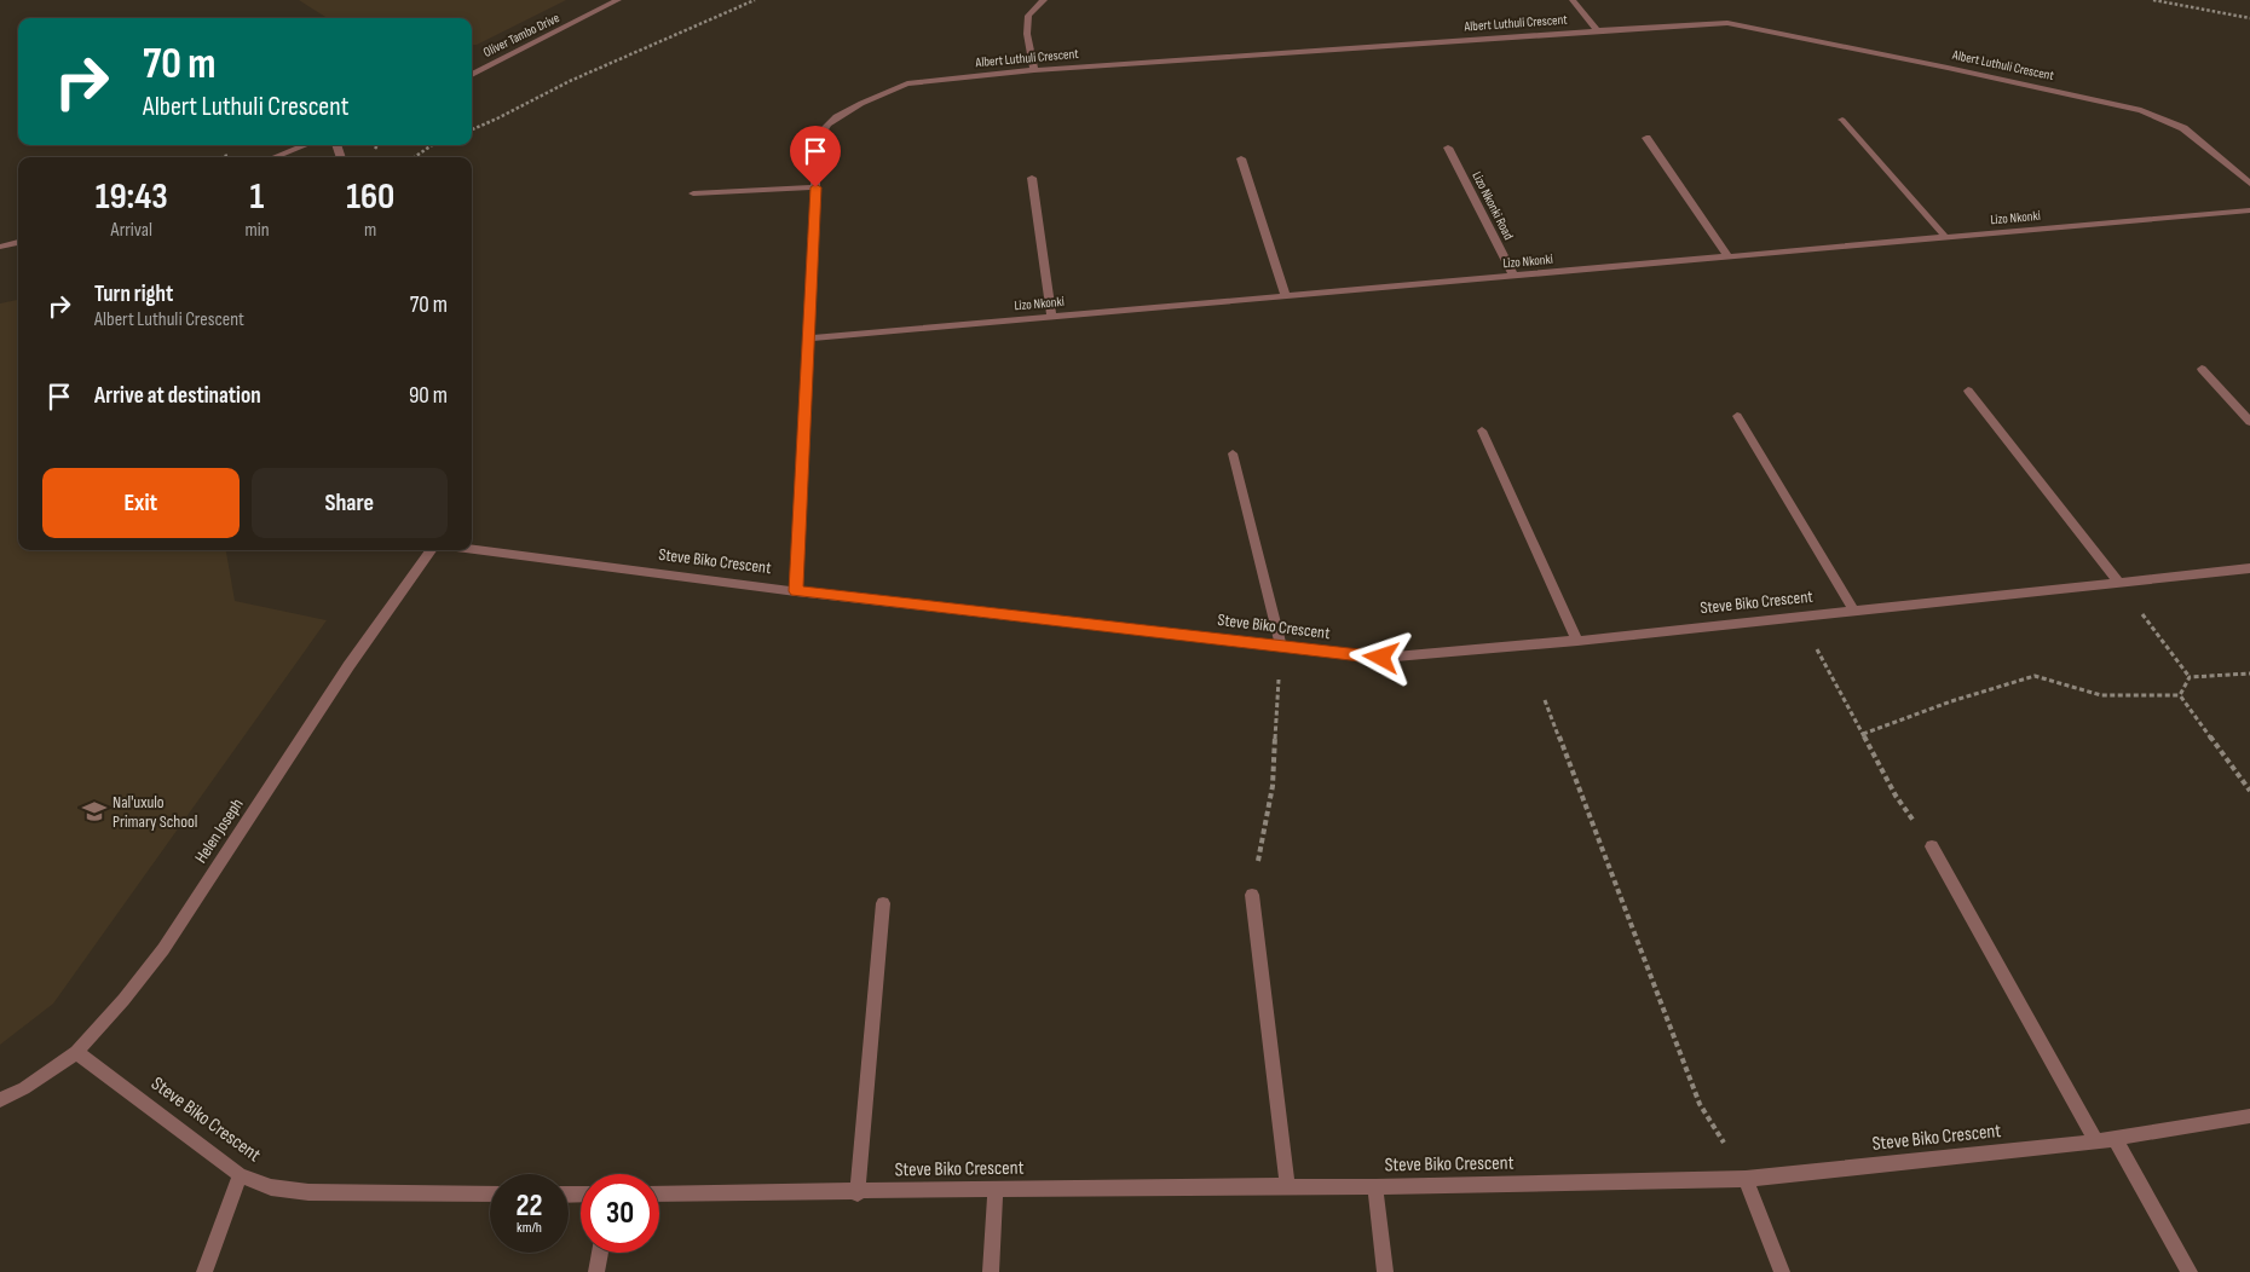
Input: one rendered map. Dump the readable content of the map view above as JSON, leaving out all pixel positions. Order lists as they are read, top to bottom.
{
  "streets": {
    "street": [
      "Albert Luthuli Crescent",
      "Oliver Tambo Drive",
      "Lizo Nkonki Road",
      "Lizo Nkonki",
      "Steve Biko Crescent",
      "Helen Joseph"
    ]
  },
  "crossings": [
    ["Albert Luthuli Crescent", "Lizo Nkonki"],
    ["Albert Luthuli Crescent", "Steve Biko Crescent"],
    ["Lizo Nkonki Road", "Lizo Nkonki"],
    ["Steve Biko Crescent", "Helen Joseph"]
  ],
  "places": {
    "school or university": ["Nal'uxulo Primary School"]
  },
  "page": {
    "turn": ["70 m", "Albert Luthuli Crescent"],
    "eta": [
      "19:43",
      "Arrival",
      "1",
      "min",
      "160",
      "m"
    ],
    "list": [
      {
        "name": "Turn right",
        "note": "Albert Luthuli Crescent",
        "value": "70 m"
      },
      {
        "name": "Arrive at destination",
        "value": "90 m"
      }
    ],
    "buttons": ["Exit", "Share"],
    "speed": "22 km/h",
    "limit": "30"
  }
}
